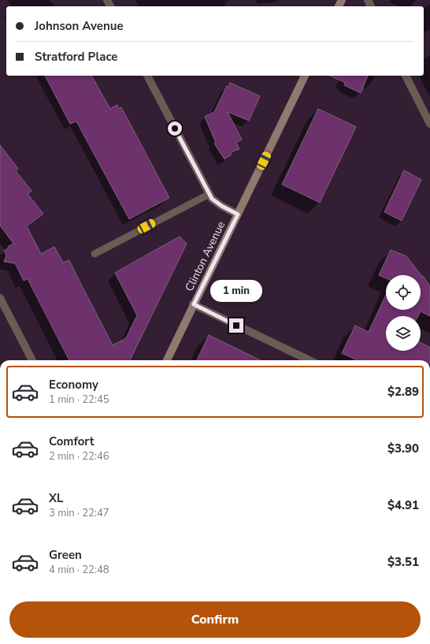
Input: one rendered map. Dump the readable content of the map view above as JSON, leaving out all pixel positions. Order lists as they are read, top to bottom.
{
  "streets": {
    "main road": ["Clinton Avenue"]
  },
  "page": {
    "banner": ["Johnson Avenue", "Stratford Place"],
    "bubble": "1 min",
    "list": [
      {
        "name": "Economy",
        "note": "1 min · 22:45",
        "value": "$2.89"
      },
      {
        "name": "Comfort",
        "note": "2 min · 22:46",
        "value": "$3.90"
      },
      {
        "name": "XL",
        "note": "3 min · 22:47",
        "value": "$4.91"
      },
      {
        "name": "Green",
        "note": "4 min · 22:48",
        "value": "$3.51"
      }
    ],
    "buttons": "Confirm"
  }
}
